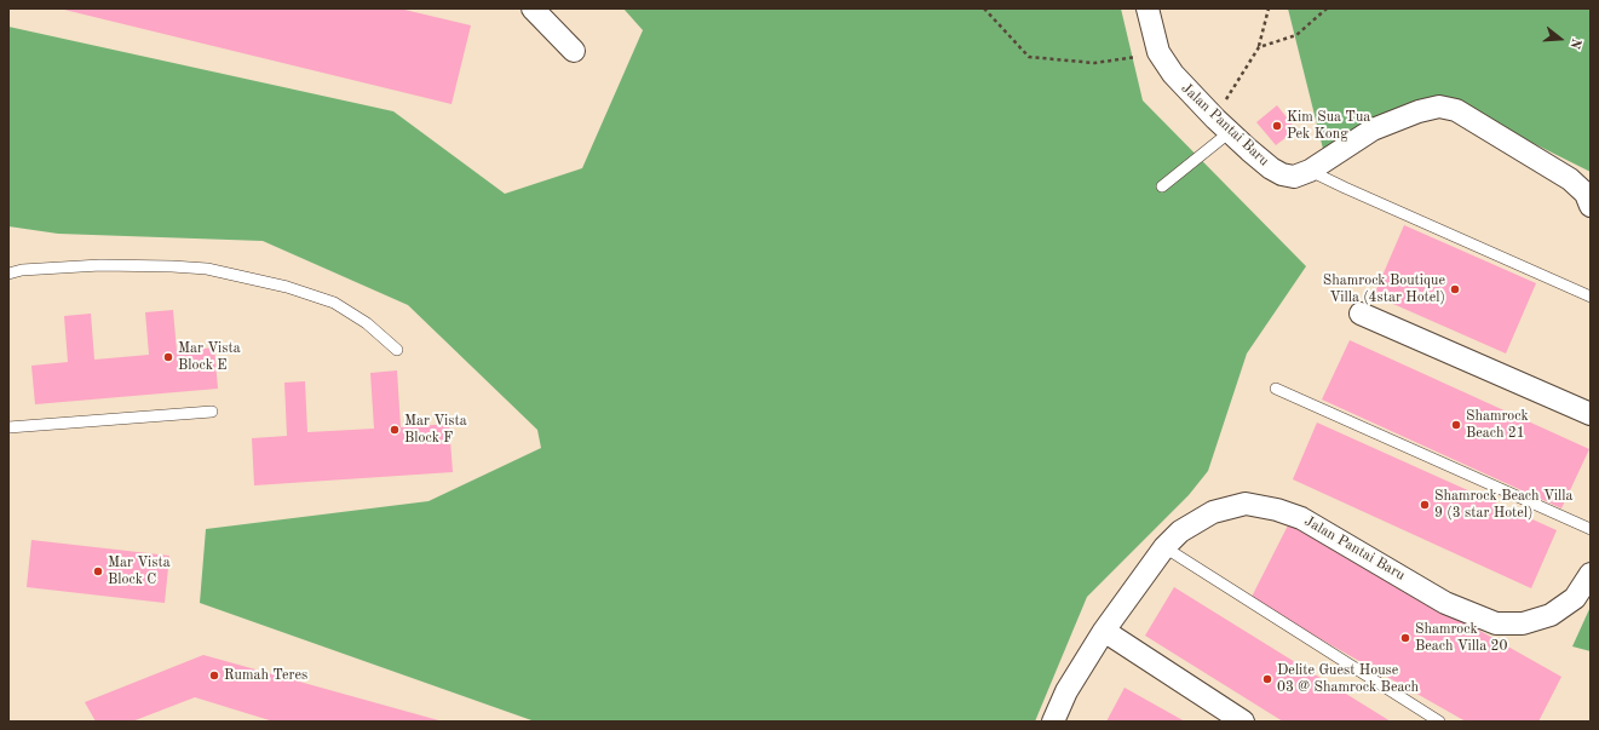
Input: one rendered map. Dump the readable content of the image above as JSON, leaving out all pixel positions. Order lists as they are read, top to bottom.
{
  "streets": {
    "street": ["Jalan Pantai Baru"]
  },
  "places": [
    "Kim Sua Tua Pek Kong",
    "Shamrock Boutique Villa (4star Hotel)",
    "Mar Vista Block E",
    "Shamrock Beach 21",
    "Mar Vista Block F",
    "Shamrock Beach Villa 9 (3 star Hotel)",
    "Mar Vista Block C",
    "Shamrock Beach Villa 20",
    "Rumah Teres",
    "Delite Guest House 03 @ Shamrock Beach"
  ],
  "north": "right"
}
